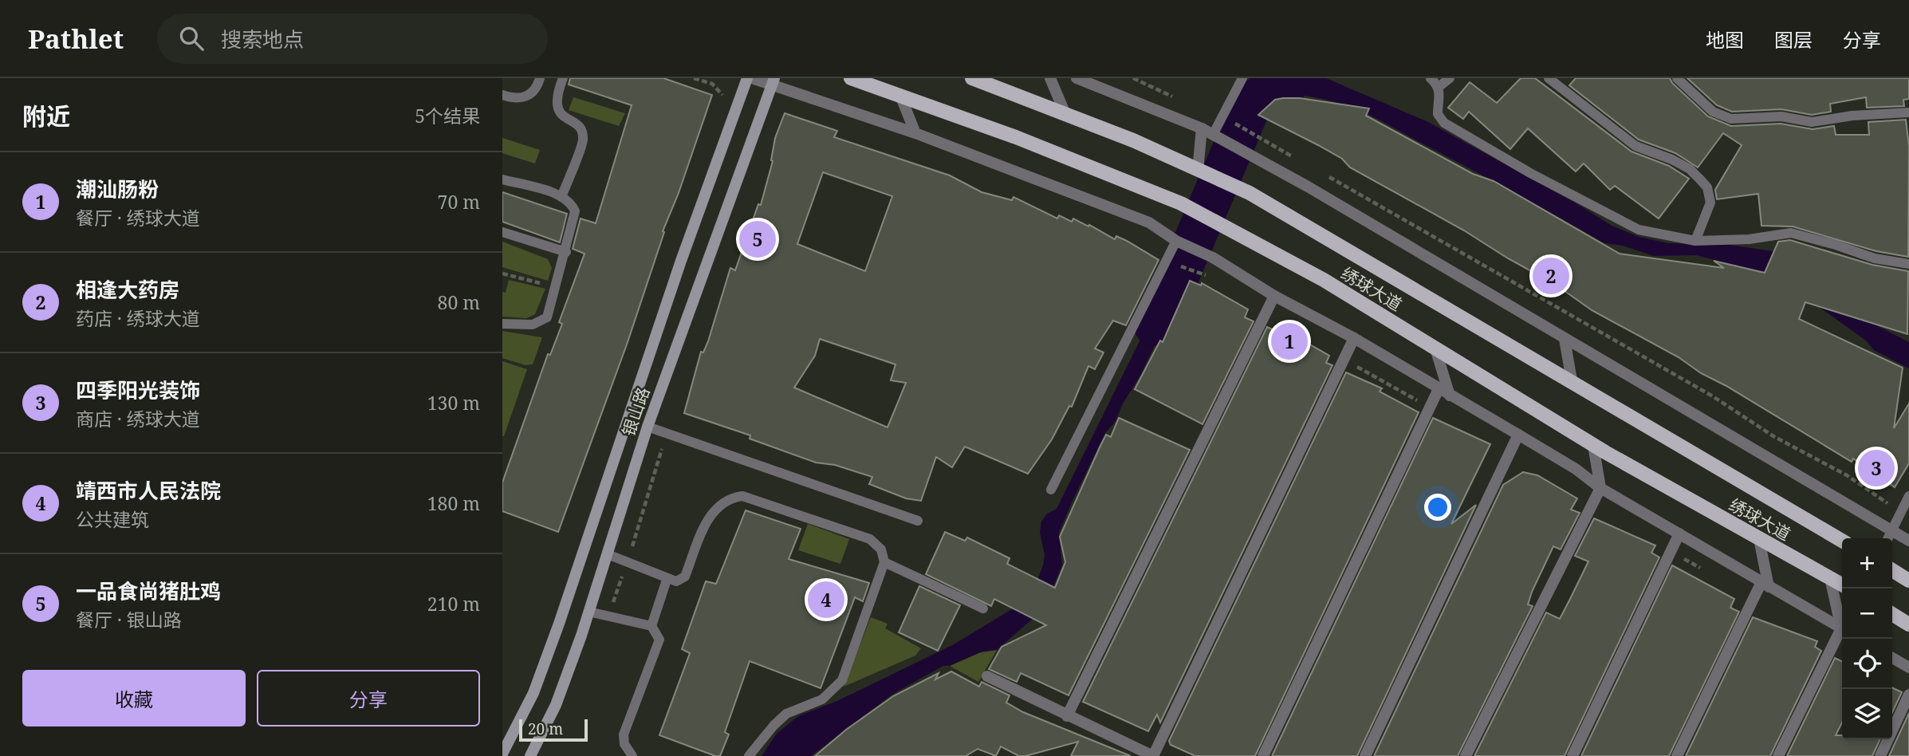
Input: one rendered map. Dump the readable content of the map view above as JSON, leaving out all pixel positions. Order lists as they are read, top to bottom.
{
  "streets": {
    "main road": ["绣球大道", "银山路"]
  },
  "scale_bar": "20 m",
  "page": {
    "header": "Pathlet",
    "search": "搜索地点",
    "nav": ["地图", "图层", "分享"],
    "heading": ["附近", "5个结果"],
    "list": [
      {
        "mark": "1",
        "name": "潮汕肠粉",
        "note": "餐厅 · 绣球大道",
        "value": "70 m"
      },
      {
        "mark": "2",
        "name": "相逢大药房",
        "note": "药店 · 绣球大道",
        "value": "80 m"
      },
      {
        "mark": "3",
        "name": "四季阳光装饰",
        "note": "商店 · 绣球大道",
        "value": "130 m"
      },
      {
        "mark": "4",
        "name": "靖西市人民法院",
        "note": "公共建筑",
        "value": "180 m"
      },
      {
        "mark": "5",
        "name": "一品食尚猪肚鸡",
        "note": "餐厅 · 银山路",
        "value": "210 m"
      }
    ],
    "pins": [
      "5",
      "2",
      "1",
      "3",
      "4"
    ],
    "map_buttons": ["+", "−"],
    "buttons": ["收藏", "分享"],
    "scale": "20 m"
  }
}
